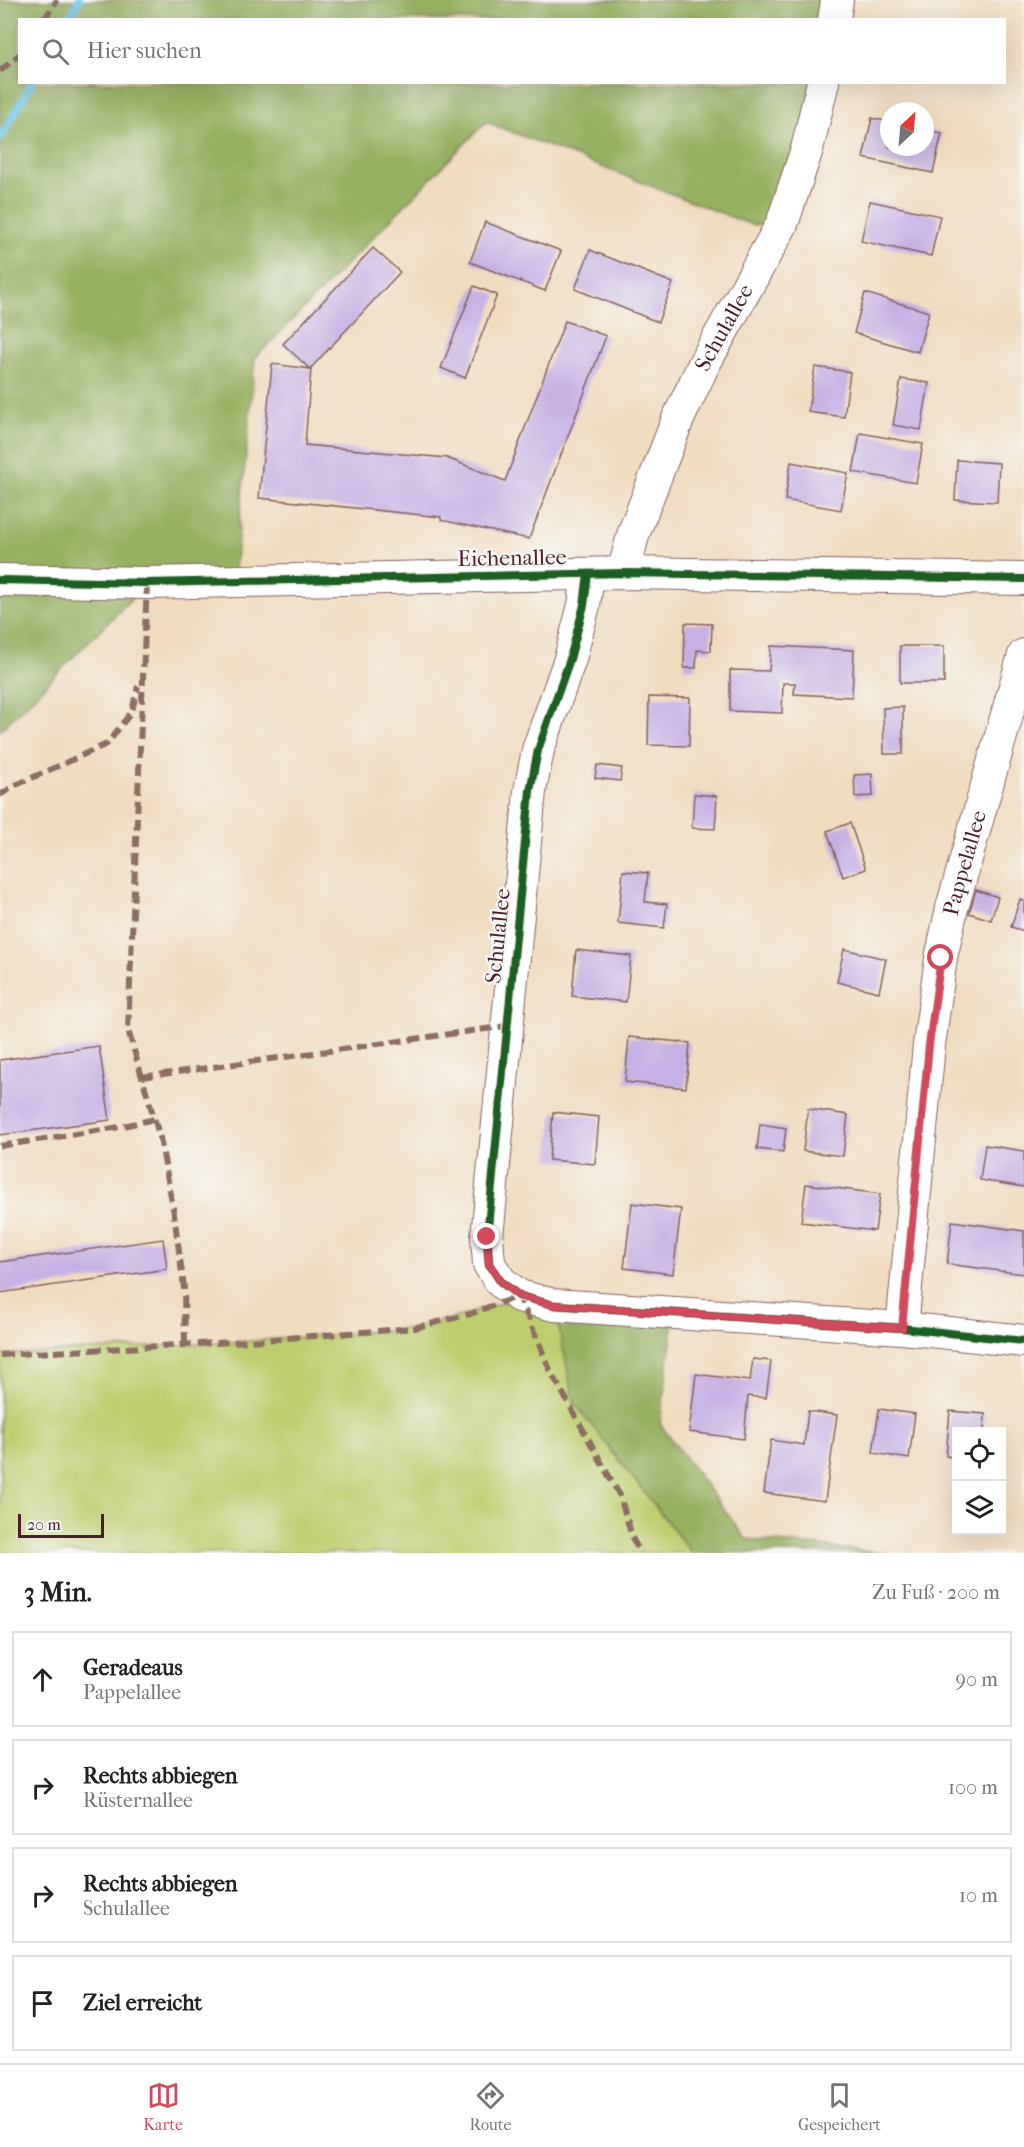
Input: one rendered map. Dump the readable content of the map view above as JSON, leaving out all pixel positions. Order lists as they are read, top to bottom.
{
  "streets": {
    "street": ["Schulallee", "Eichenallee", "Pappelallee"]
  },
  "crossings": [
    ["Schulallee", "Eichenallee"],
    ["Schulallee", "Pappelallee"]
  ],
  "scale_bar": "20 m",
  "north": "top right",
  "page": {
    "search": "Hier suchen",
    "scale": "20 m",
    "heading": ["3 Min.", "Zu Fuß · 200 m"],
    "list": [
      ["Geradeaus", "Pappelallee", "90 m"],
      ["Rechts abbiegen", "Rüsternallee", "100 m"],
      ["Rechts abbiegen", "Schulallee", "10 m"],
      "Ziel erreicht"
    ],
    "nav": ["Karte", "Route", "Gespeichert"]
  }
}
